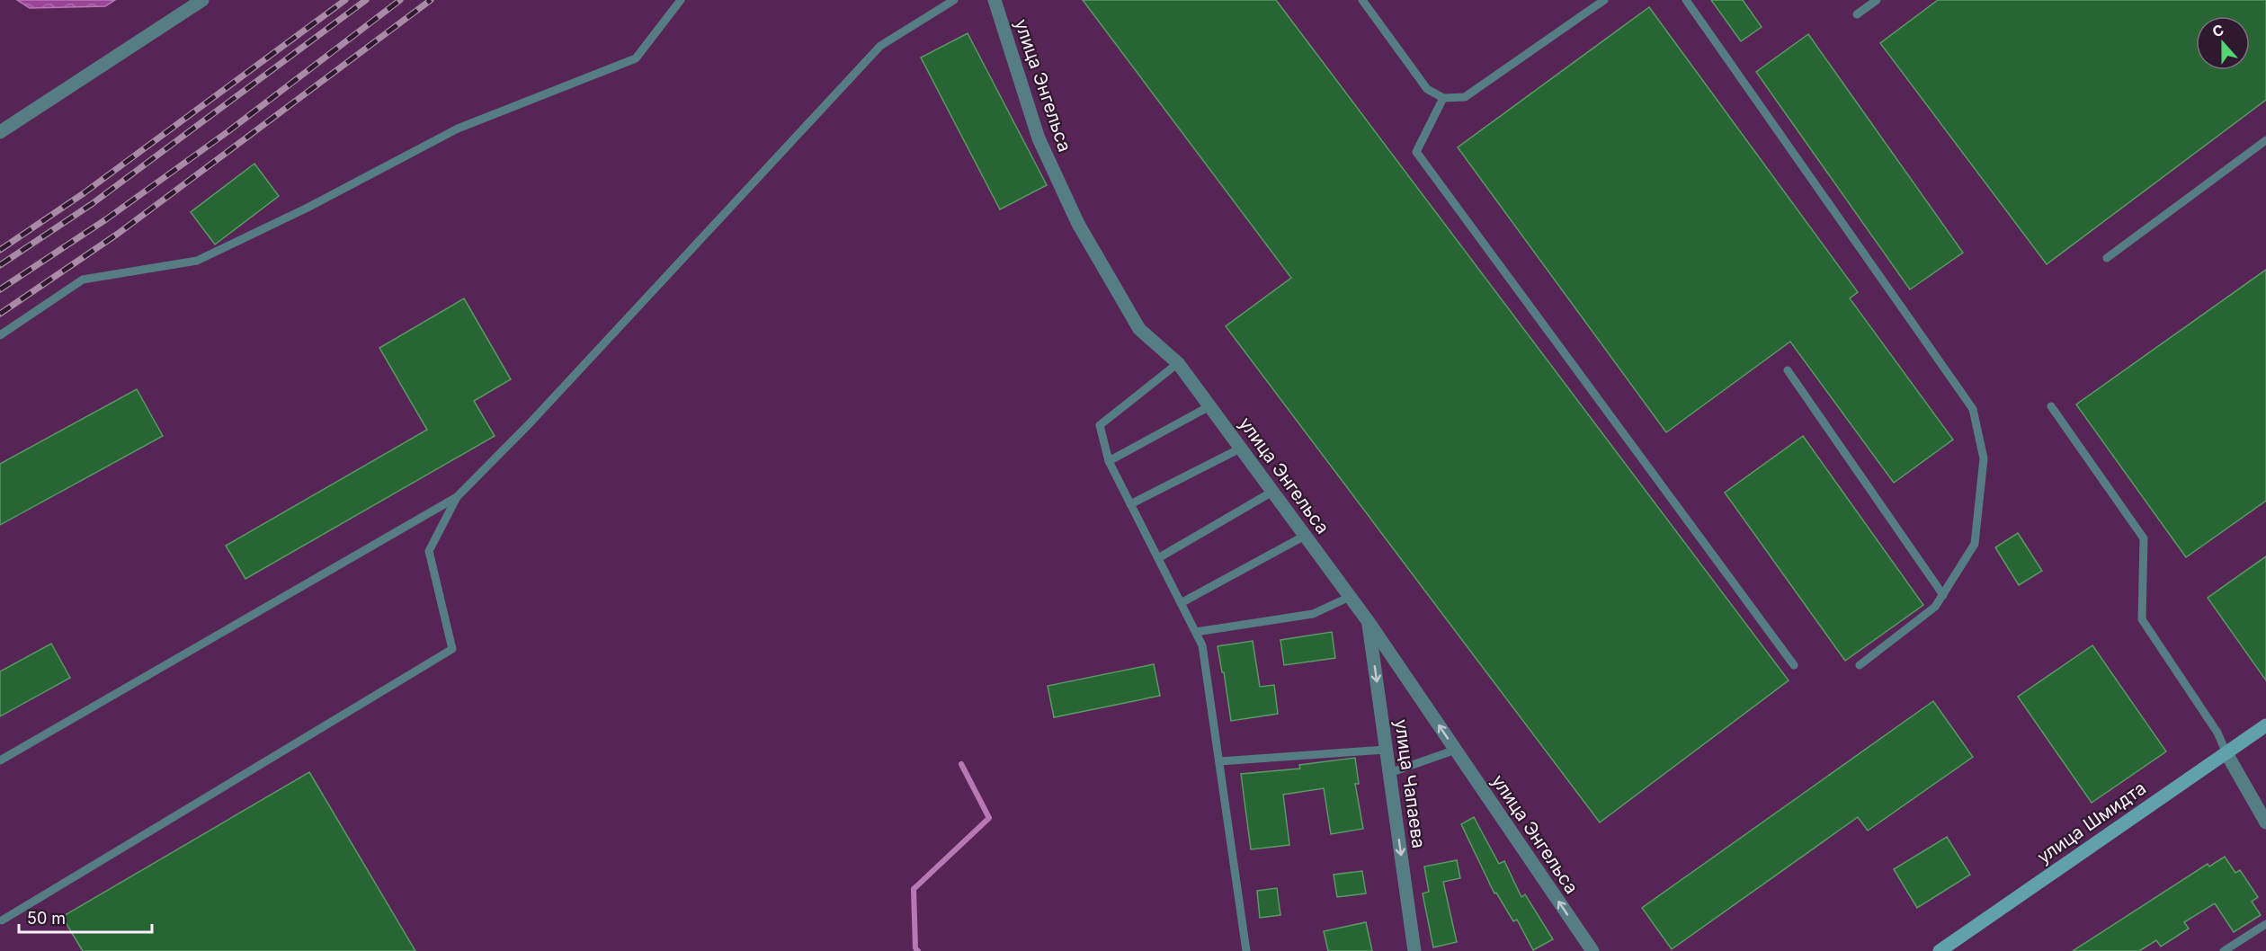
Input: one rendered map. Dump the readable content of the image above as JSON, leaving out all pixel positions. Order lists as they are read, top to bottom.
{
  "streets": {
    "main road": ["улица Шмидта"],
    "street": ["улица Энгельса", "улица Чапаева"]
  },
  "crossings": [
    ["улица Энгельса", "улица Чапаева"]
  ],
  "one_way": ["улица Энгельса", "улица Чапаева"],
  "scale_bar": "50 m",
  "north": "top"
}
